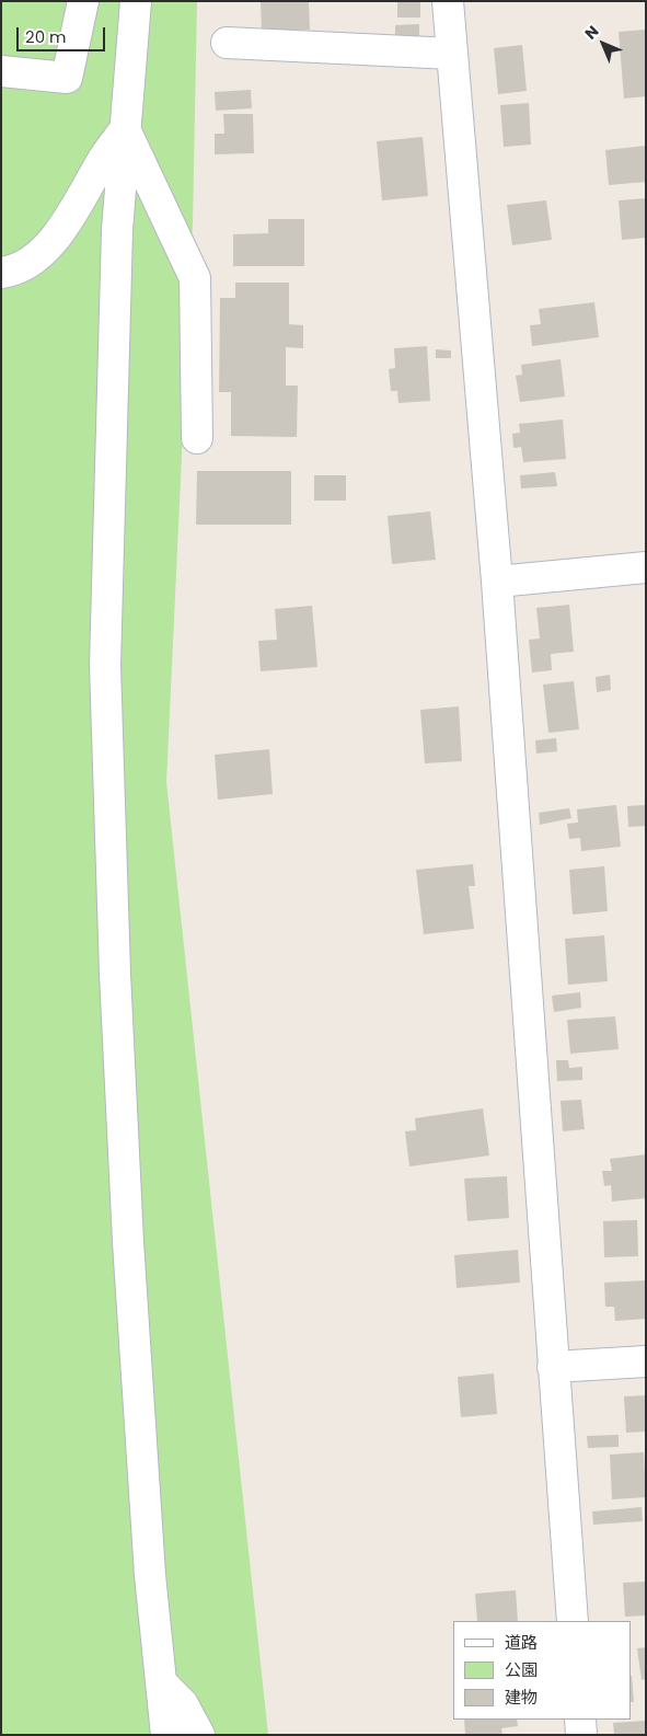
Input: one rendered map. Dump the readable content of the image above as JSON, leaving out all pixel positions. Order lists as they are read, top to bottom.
{
  "legend": ["道路", "公園", "建物"],
  "scale_bar": "20 m",
  "north": "top left"
}
